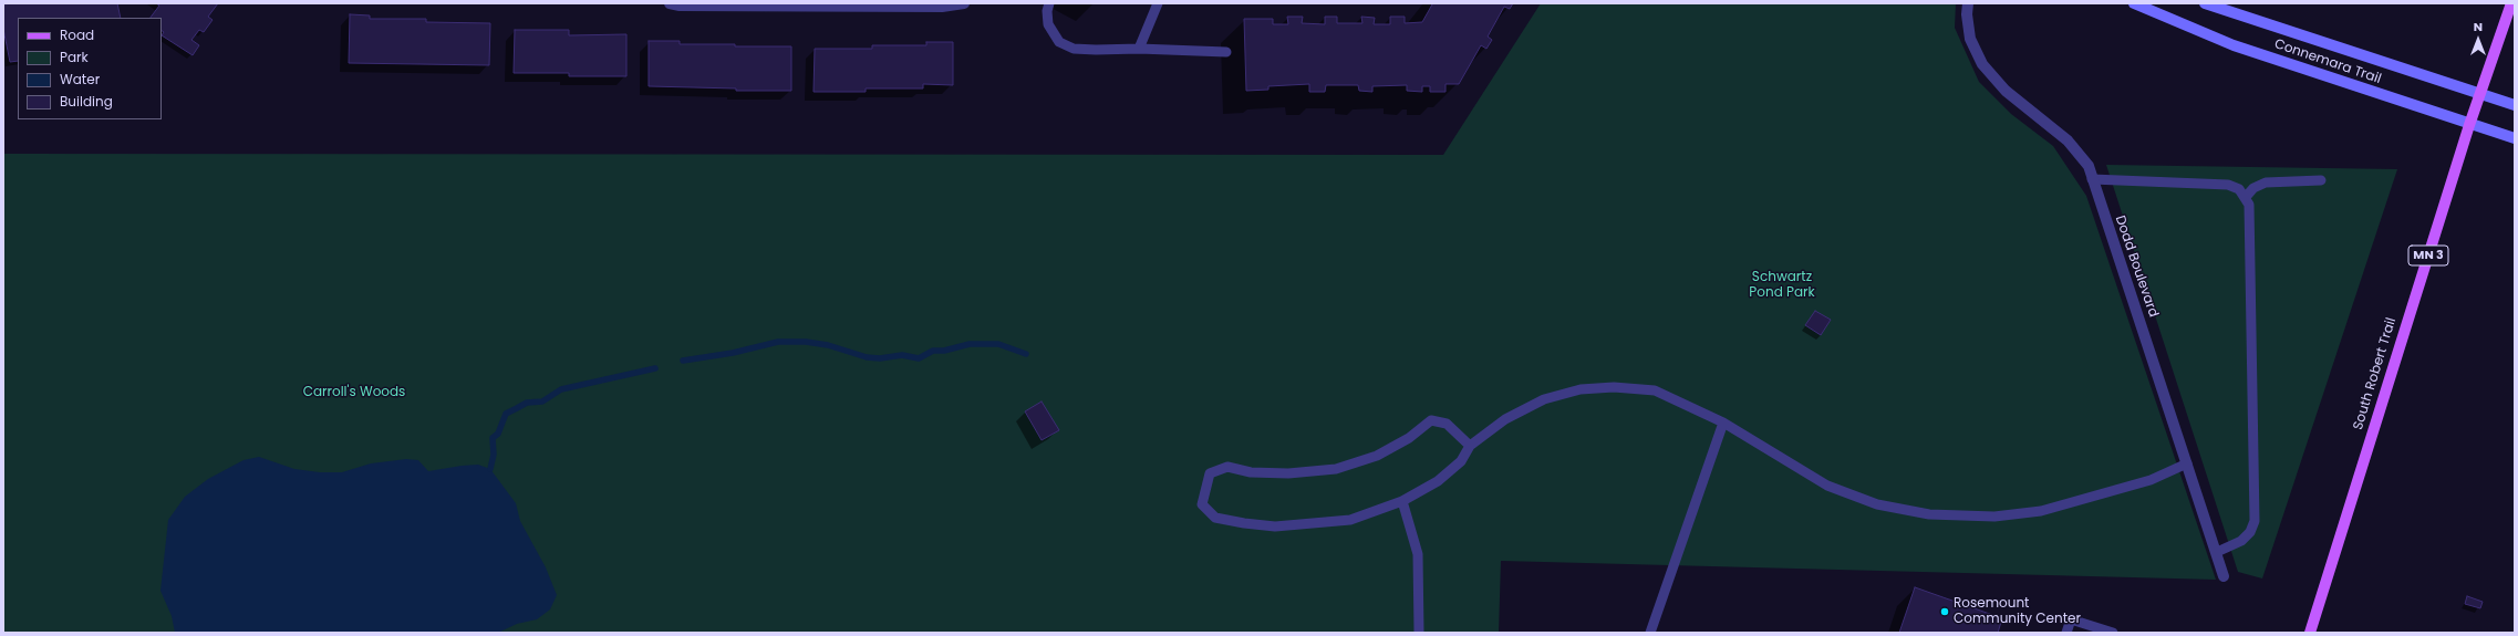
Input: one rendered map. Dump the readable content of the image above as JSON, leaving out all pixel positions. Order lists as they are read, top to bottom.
{
  "streets": {
    "main road": ["MN 3", "South Robert Trail"],
    "street": ["Connemara Trail", "Dodd Boulevard"]
  },
  "crossings": [
    ["Connemara Trail", "MN 3"],
    ["Connemara Trail", "South Robert Trail"],
    ["MN 3", "South Robert Trail"]
  ],
  "parks": ["Schwartz Pond Park", "Carroll's Woods"],
  "places": ["Rosemount Community Center"],
  "legend": [
    "Road",
    "Park",
    "Water",
    "Building"
  ],
  "north": "top"
}
